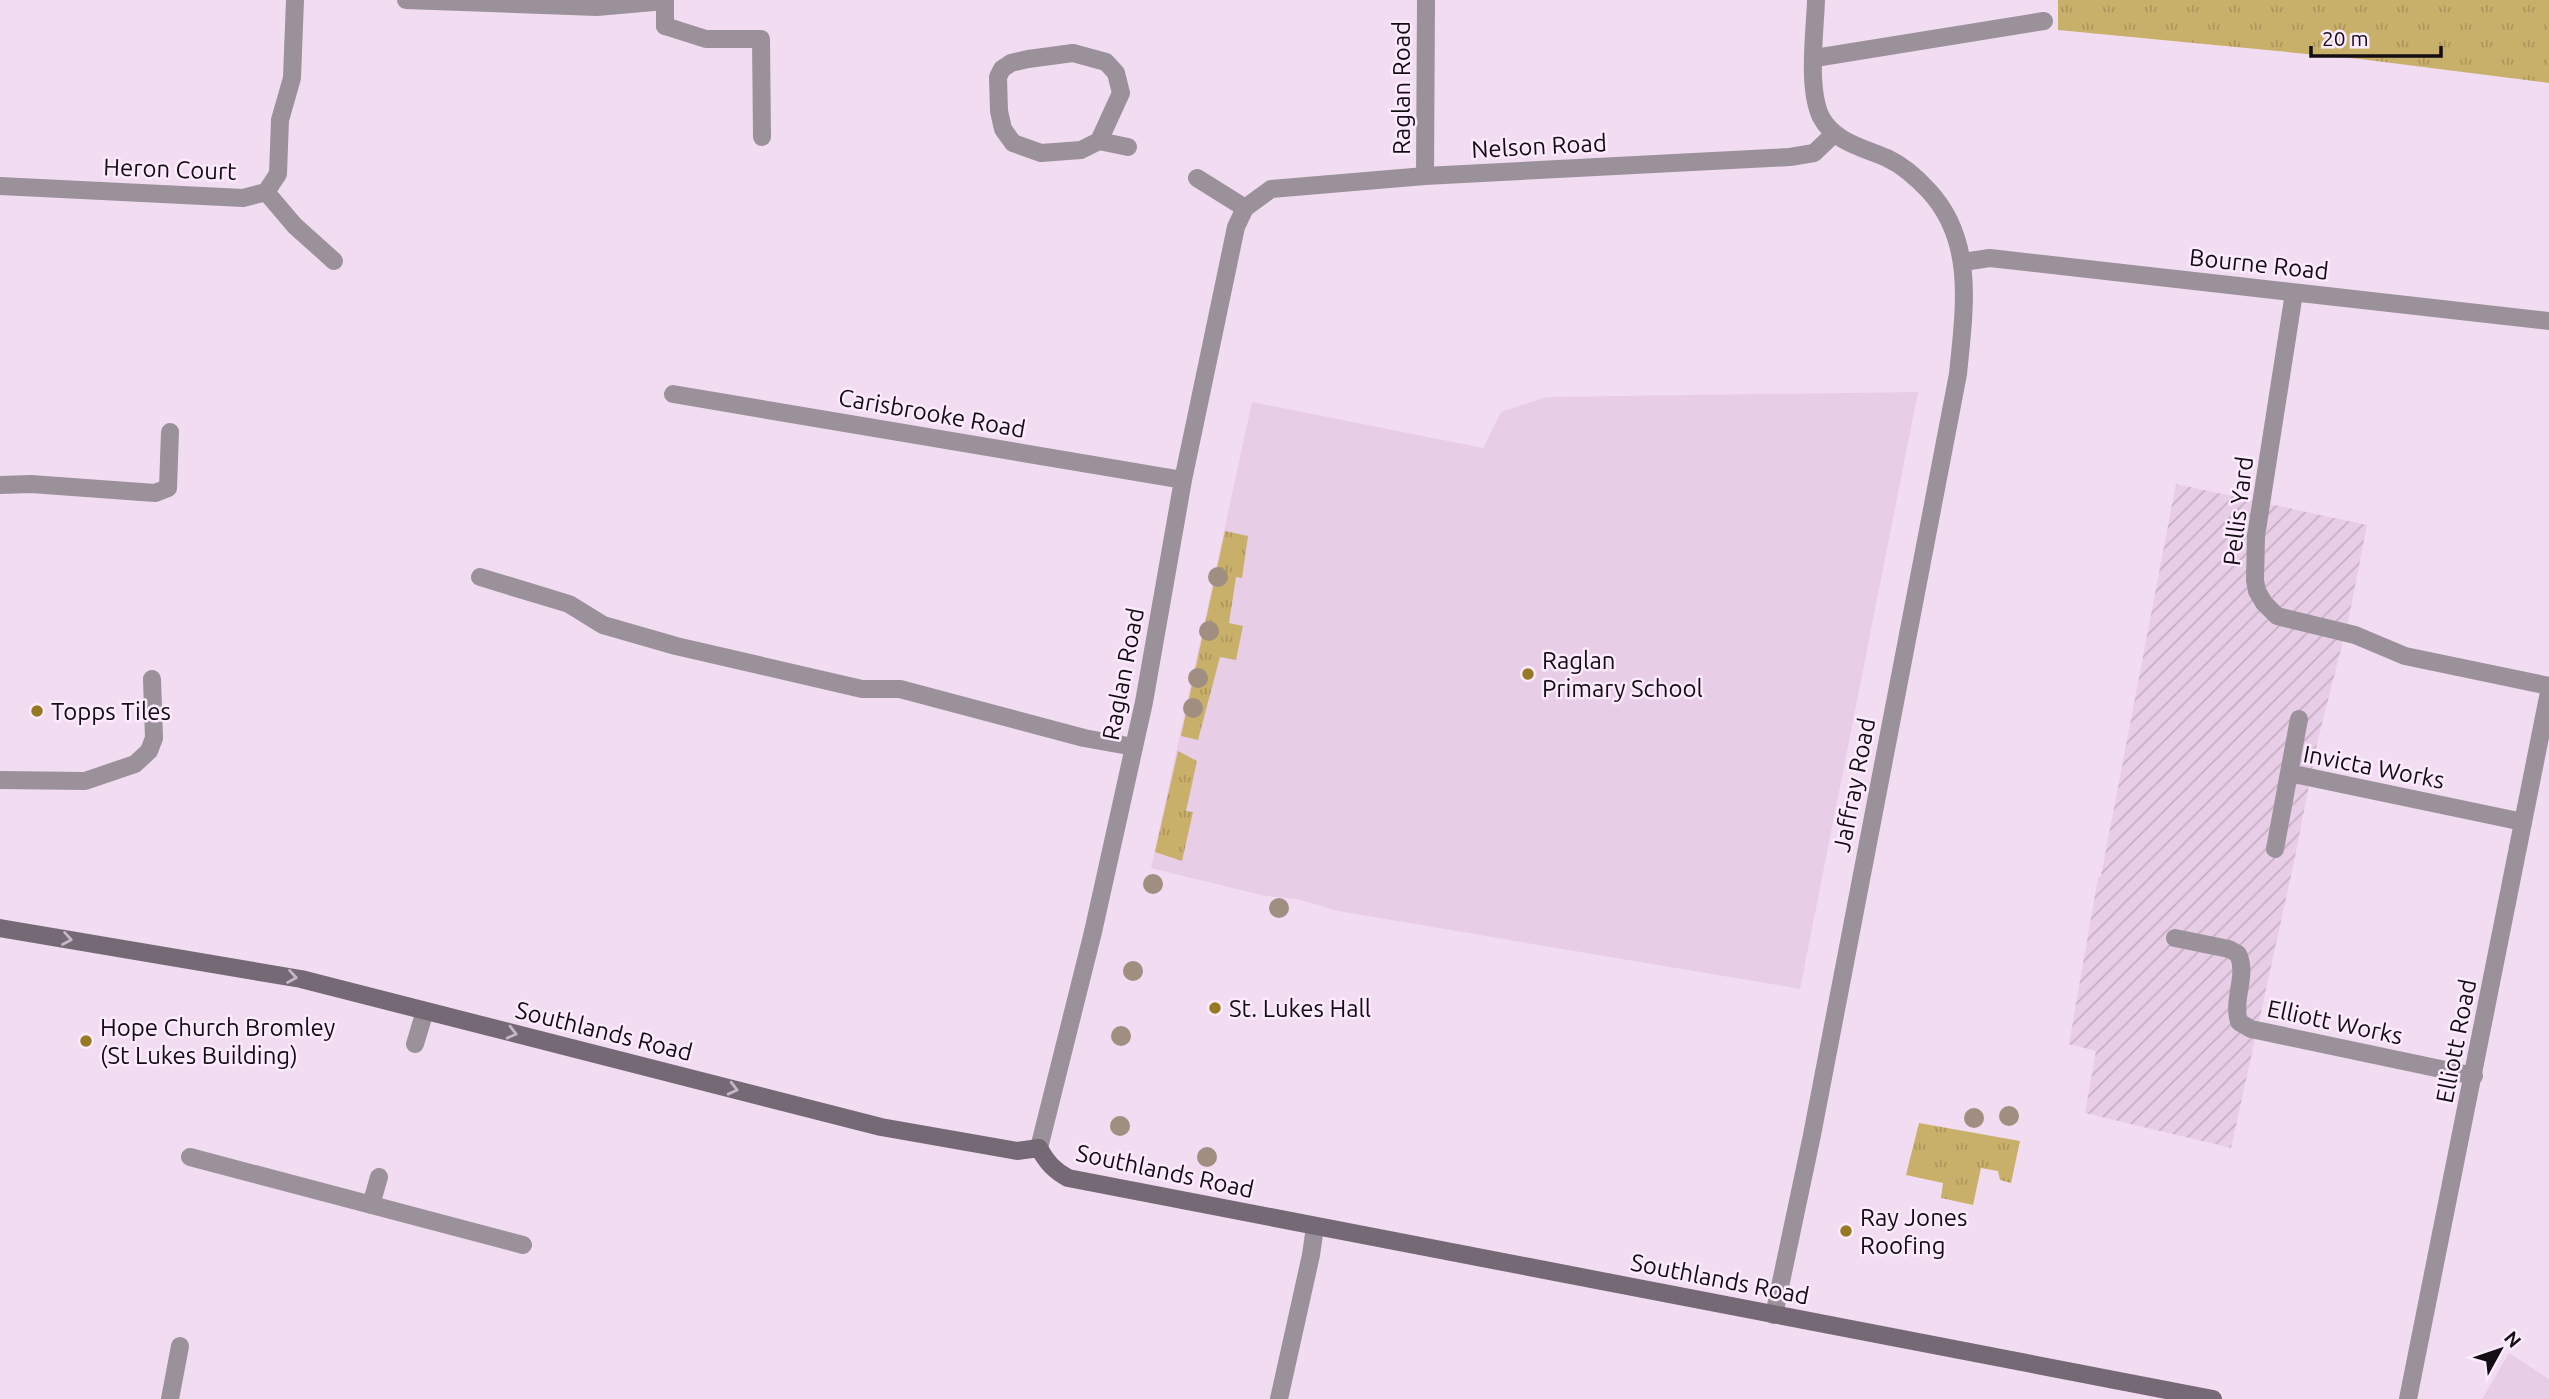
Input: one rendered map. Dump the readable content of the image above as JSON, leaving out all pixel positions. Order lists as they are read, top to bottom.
{
  "streets": {
    "street": [
      "Raglan Road",
      "Nelson Road",
      "Heron Court",
      "Bourne Road",
      "Carisbrooke Road",
      "Pellis Yard",
      "Invicta Works",
      "Jaffray Road",
      "Elliott Works",
      "Southlands Road",
      "Elliott Road"
    ]
  },
  "crossings": [
    ["Raglan Road", "Nelson Road"],
    ["Raglan Road", "Carisbrooke Road"],
    ["Raglan Road", "Southlands Road"],
    ["Nelson Road", "Jaffray Road"],
    ["Bourne Road", "Pellis Yard"],
    ["Bourne Road", "Jaffray Road"],
    ["Invicta Works", "Elliott Road"],
    ["Jaffray Road", "Southlands Road"],
    ["Elliott Works", "Elliott Road"]
  ],
  "one_way": ["Southlands Road"],
  "places": [
    "Raglan Primary School",
    "Topps Tiles",
    "St. Lukes Hall",
    "Hope Church Bromley (St Lukes Building)",
    "Ray Jones Roofing"
  ],
  "scale_bar": "20 m",
  "north": "top right"
}
